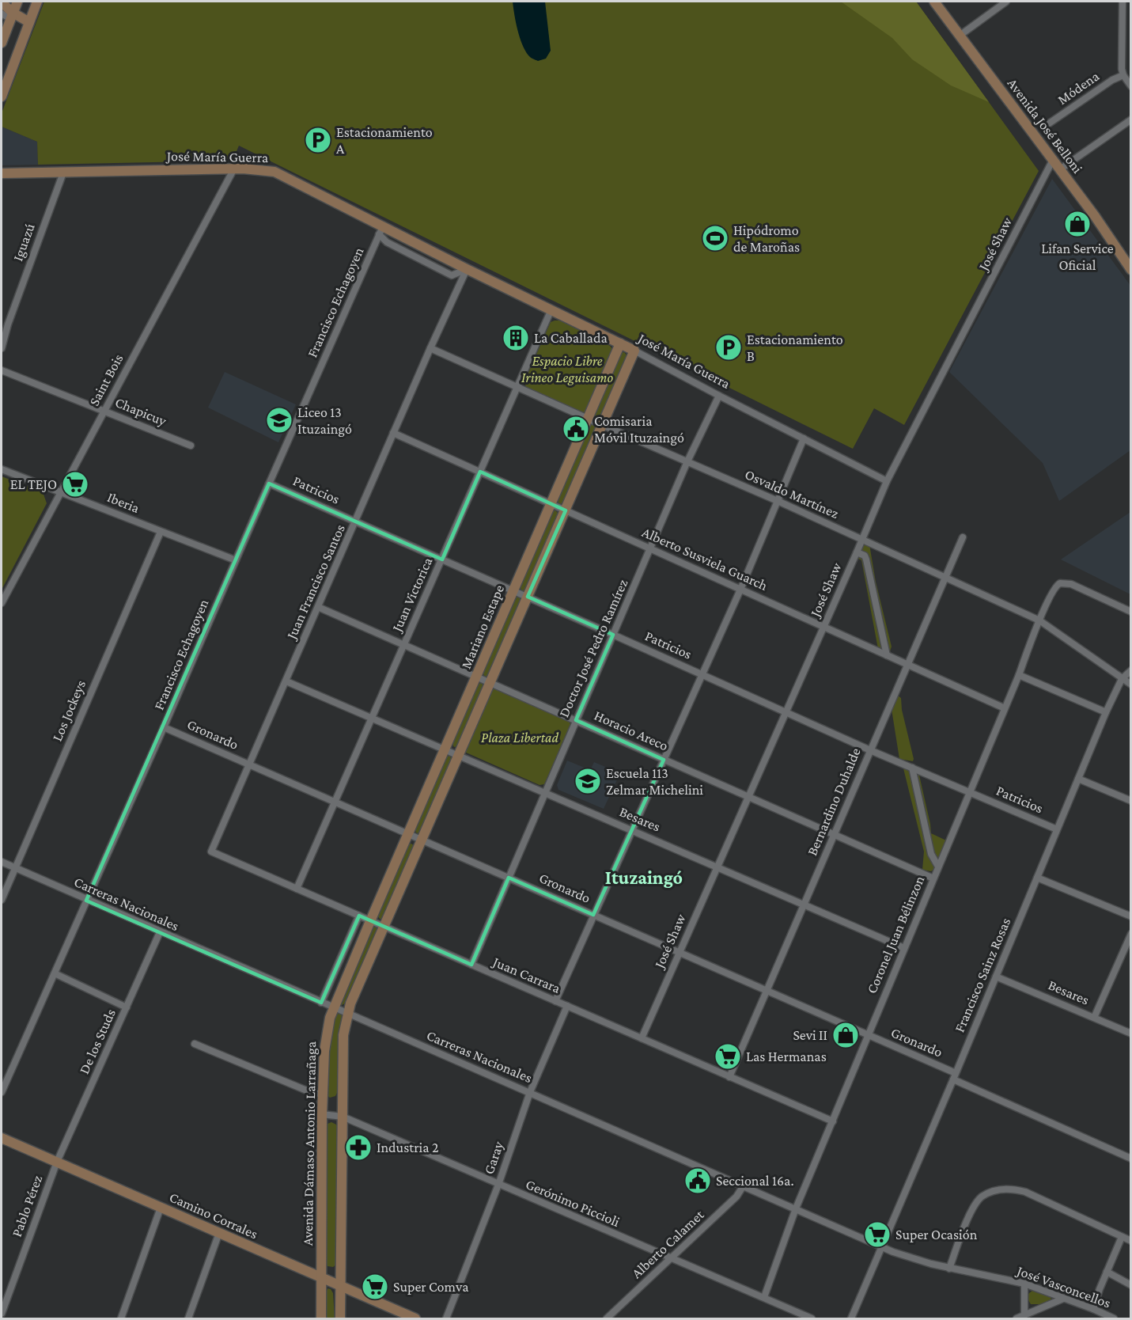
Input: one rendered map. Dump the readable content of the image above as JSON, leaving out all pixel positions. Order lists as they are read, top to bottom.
{
  "streets": {
    "street": [
      "Módena",
      "Avenida José Belloni",
      "José María Guerra",
      "Iguazú",
      "José Shaw",
      "Francisco Echagoyen",
      "Saint Bois",
      "Chapicuy",
      "Patricios",
      "Osvaldo Martínez",
      "Iberia",
      "Alberto Susviela Guarch",
      "Juan Francisco Santos",
      "Juan Victorica",
      "Mariano Estape",
      "Doctor José Pedro Ramírez",
      "Los Jockeys",
      "Horacio Areco",
      "Gronardo",
      "Bernardino Duhalde",
      "Besares",
      "Carreras Nacionales",
      "Coronel Juan Bélinzon",
      "Juan Carrara",
      "Francisco Sainz Rosas",
      "De los Studs",
      "Avenida Dámaso Antonio Larrañaga",
      "Garay",
      "Gerónimo Piccioli",
      "Pablo Pérez",
      "Camino Corrales",
      "Alberto Calamet",
      "José Vasconcellos"
    ]
  },
  "crossings": [
    ["Avenida José Belloni", "José Shaw"],
    ["José María Guerra", "Iguazú"],
    ["José María Guerra", "José Shaw"],
    ["José María Guerra", "Francisco Echagoyen"],
    ["José María Guerra", "Saint Bois"],
    ["José María Guerra", "Juan Francisco Santos"],
    ["José María Guerra", "Juan Victorica"],
    ["José María Guerra", "Mariano Estape"],
    ["José María Guerra", "Doctor José Pedro Ramírez"],
    ["José Shaw", "Patricios"],
    ["José Shaw", "Osvaldo Martínez"],
    ["José Shaw", "Alberto Susviela Guarch"],
    ["José Shaw", "Horacio Areco"],
    ["José Shaw", "Gronardo"],
    ["José Shaw", "Besares"],
    ["José Shaw", "Juan Carrara"],
    ["Francisco Echagoyen", "Patricios"],
    ["Francisco Echagoyen", "Iberia"],
    ["Francisco Echagoyen", "Gronardo"],
    ["Francisco Echagoyen", "Carreras Nacionales"],
    ["Saint Bois", "Chapicuy"],
    ["Saint Bois", "Iberia"],
    ["Patricios", "Juan Francisco Santos"],
    ["Patricios", "Juan Victorica"],
    ["Patricios", "Mariano Estape"],
    ["Patricios", "Doctor José Pedro Ramírez"],
    ["Patricios", "Bernardino Duhalde"],
    ["Patricios", "Coronel Juan Bélinzon"],
    ["Patricios", "Francisco Sainz Rosas"],
    ["Osvaldo Martínez", "Juan Francisco Santos"],
    ["Osvaldo Martínez", "Juan Victorica"],
    ["Osvaldo Martínez", "Mariano Estape"],
    ["Osvaldo Martínez", "Doctor José Pedro Ramírez"],
    ["Osvaldo Martínez", "Bernardino Duhalde"],
    ["Osvaldo Martínez", "Coronel Juan Bélinzon"],
    ["Osvaldo Martínez", "Francisco Sainz Rosas"],
    ["Iberia", "Los Jockeys"],
    ["Alberto Susviela Guarch", "Juan Francisco Santos"],
    ["Alberto Susviela Guarch", "Juan Victorica"],
    ["Alberto Susviela Guarch", "Mariano Estape"],
    ["Alberto Susviela Guarch", "Doctor José Pedro Ramírez"],
    ["Alberto Susviela Guarch", "Bernardino Duhalde"],
    ["Alberto Susviela Guarch", "Coronel Juan Bélinzon"],
    ["Juan Francisco Santos", "Horacio Areco"],
    ["Juan Francisco Santos", "Gronardo"],
    ["Juan Francisco Santos", "Besares"],
    ["Juan Francisco Santos", "Juan Carrara"],
    ["Juan Victorica", "Horacio Areco"],
    ["Juan Victorica", "Gronardo"],
    ["Juan Victorica", "Besares"],
    ["Juan Victorica", "Juan Carrara"],
    ["Mariano Estape", "Horacio Areco"],
    ["Mariano Estape", "Gronardo"],
    ["Mariano Estape", "Besares"],
    ["Mariano Estape", "Juan Carrara"],
    ["Mariano Estape", "Avenida Dámaso Antonio Larrañaga"],
    ["Doctor José Pedro Ramírez", "Horacio Areco"],
    ["Doctor José Pedro Ramírez", "Gronardo"],
    ["Doctor José Pedro Ramírez", "Besares"],
    ["Doctor José Pedro Ramírez", "Juan Carrara"],
    ["Los Jockeys", "Carreras Nacionales"],
    ["Horacio Areco", "Bernardino Duhalde"],
    ["Horacio Areco", "Coronel Juan Bélinzon"],
    ["Gronardo", "Bernardino Duhalde"],
    ["Gronardo", "Coronel Juan Bélinzon"],
    ["Gronardo", "Francisco Sainz Rosas"],
    ["Bernardino Duhalde", "Besares"],
    ["Bernardino Duhalde", "Juan Carrara"],
    ["Besares", "Coronel Juan Bélinzon"],
    ["Besares", "Francisco Sainz Rosas"],
    ["Carreras Nacionales", "Coronel Juan Bélinzon"],
    ["Carreras Nacionales", "Francisco Sainz Rosas"],
    ["Carreras Nacionales", "De los Studs"],
    ["Carreras Nacionales", "Avenida Dámaso Antonio Larrañaga"],
    ["Carreras Nacionales", "Garay"],
    ["Carreras Nacionales", "Alberto Calamet"],
    ["Carreras Nacionales", "José Vasconcellos"],
    ["Coronel Juan Bélinzon", "Juan Carrara"],
    ["Coronel Juan Bélinzon", "Gerónimo Piccioli"],
    ["Juan Carrara", "Avenida Dámaso Antonio Larrañaga"],
    ["Juan Carrara", "Garay"],
    ["De los Studs", "Pablo Pérez"],
    ["De los Studs", "Camino Corrales"],
    ["Avenida Dámaso Antonio Larrañaga", "Gerónimo Piccioli"],
    ["Avenida Dámaso Antonio Larrañaga", "Camino Corrales"],
    ["Garay", "Gerónimo Piccioli"],
    ["Gerónimo Piccioli", "Alberto Calamet"],
    ["Pablo Pérez", "Camino Corrales"]
  ],
  "districts": ["Ituzaingó"],
  "parks": ["Espacio Libre Irineo Leguisamo", "Plaza Libertad"],
  "places": {
    "parking": ["Estacionamiento A", "Estacionamiento B"],
    "shop": ["Lifan Service Oficial", "Sevi II"],
    "sports": ["Hipódromo de Maroñas"],
    "building": ["La Caballada"],
    "school or university": ["Liceo 13 Ituzaingó", "Escuela 113 Zelmar Michelini"],
    "public building": ["Comisaria Móvil Ituzaingó", "Seccional 16a."],
    "supermarket": [
      "EL TEJO",
      "Las Hermanas",
      "Super Ocasión",
      "Super Comva"
    ],
    "pharmacy": ["Industria 2"]
  }
}
